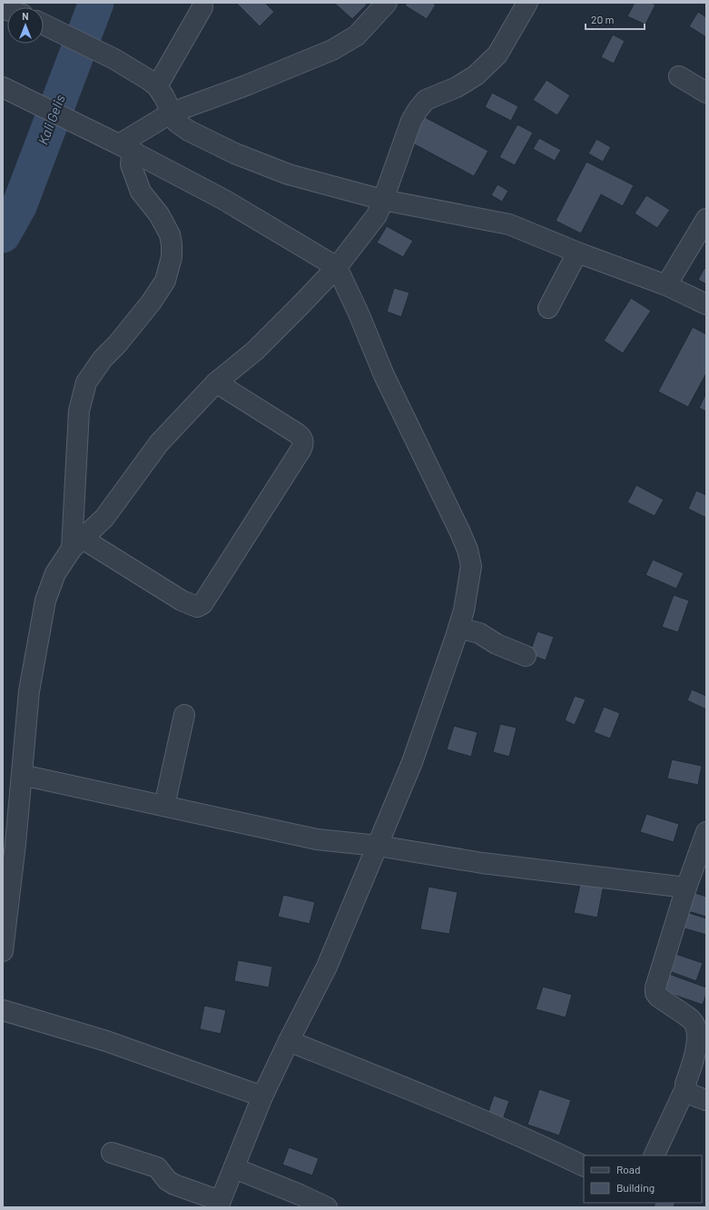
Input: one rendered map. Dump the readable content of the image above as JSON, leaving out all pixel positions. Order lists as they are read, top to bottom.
{
  "water": ["Kali Gelis"],
  "legend": ["Road", "Building"],
  "scale_bar": "20 m",
  "north": "top"
}
